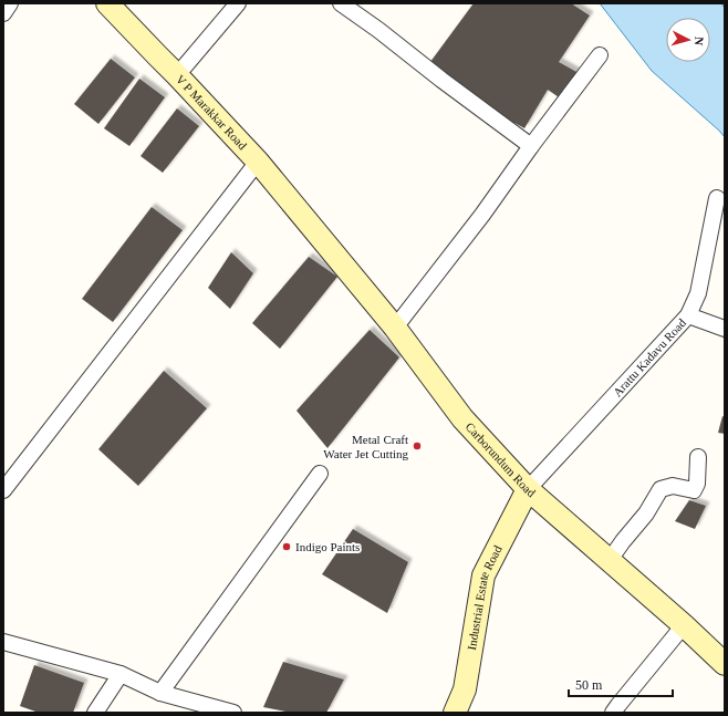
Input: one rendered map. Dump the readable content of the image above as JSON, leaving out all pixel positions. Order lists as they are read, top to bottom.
{
  "streets": {
    "street": [
      "V P Marakkar Road",
      "Arattu Kadavu Road",
      "Carborundum Road",
      "Industrial Estate Road"
    ]
  },
  "crossings": [
    ["V P Marakkar Road", "Carborundum Road"],
    ["Arattu Kadavu Road", "Carborundum Road"],
    ["Arattu Kadavu Road", "Industrial Estate Road"],
    ["Carborundum Road", "Industrial Estate Road"]
  ],
  "places": ["Metal Craft Water Jet Cutting", "Indigo Paints"],
  "scale_bar": "50 m",
  "north": "right"
}
